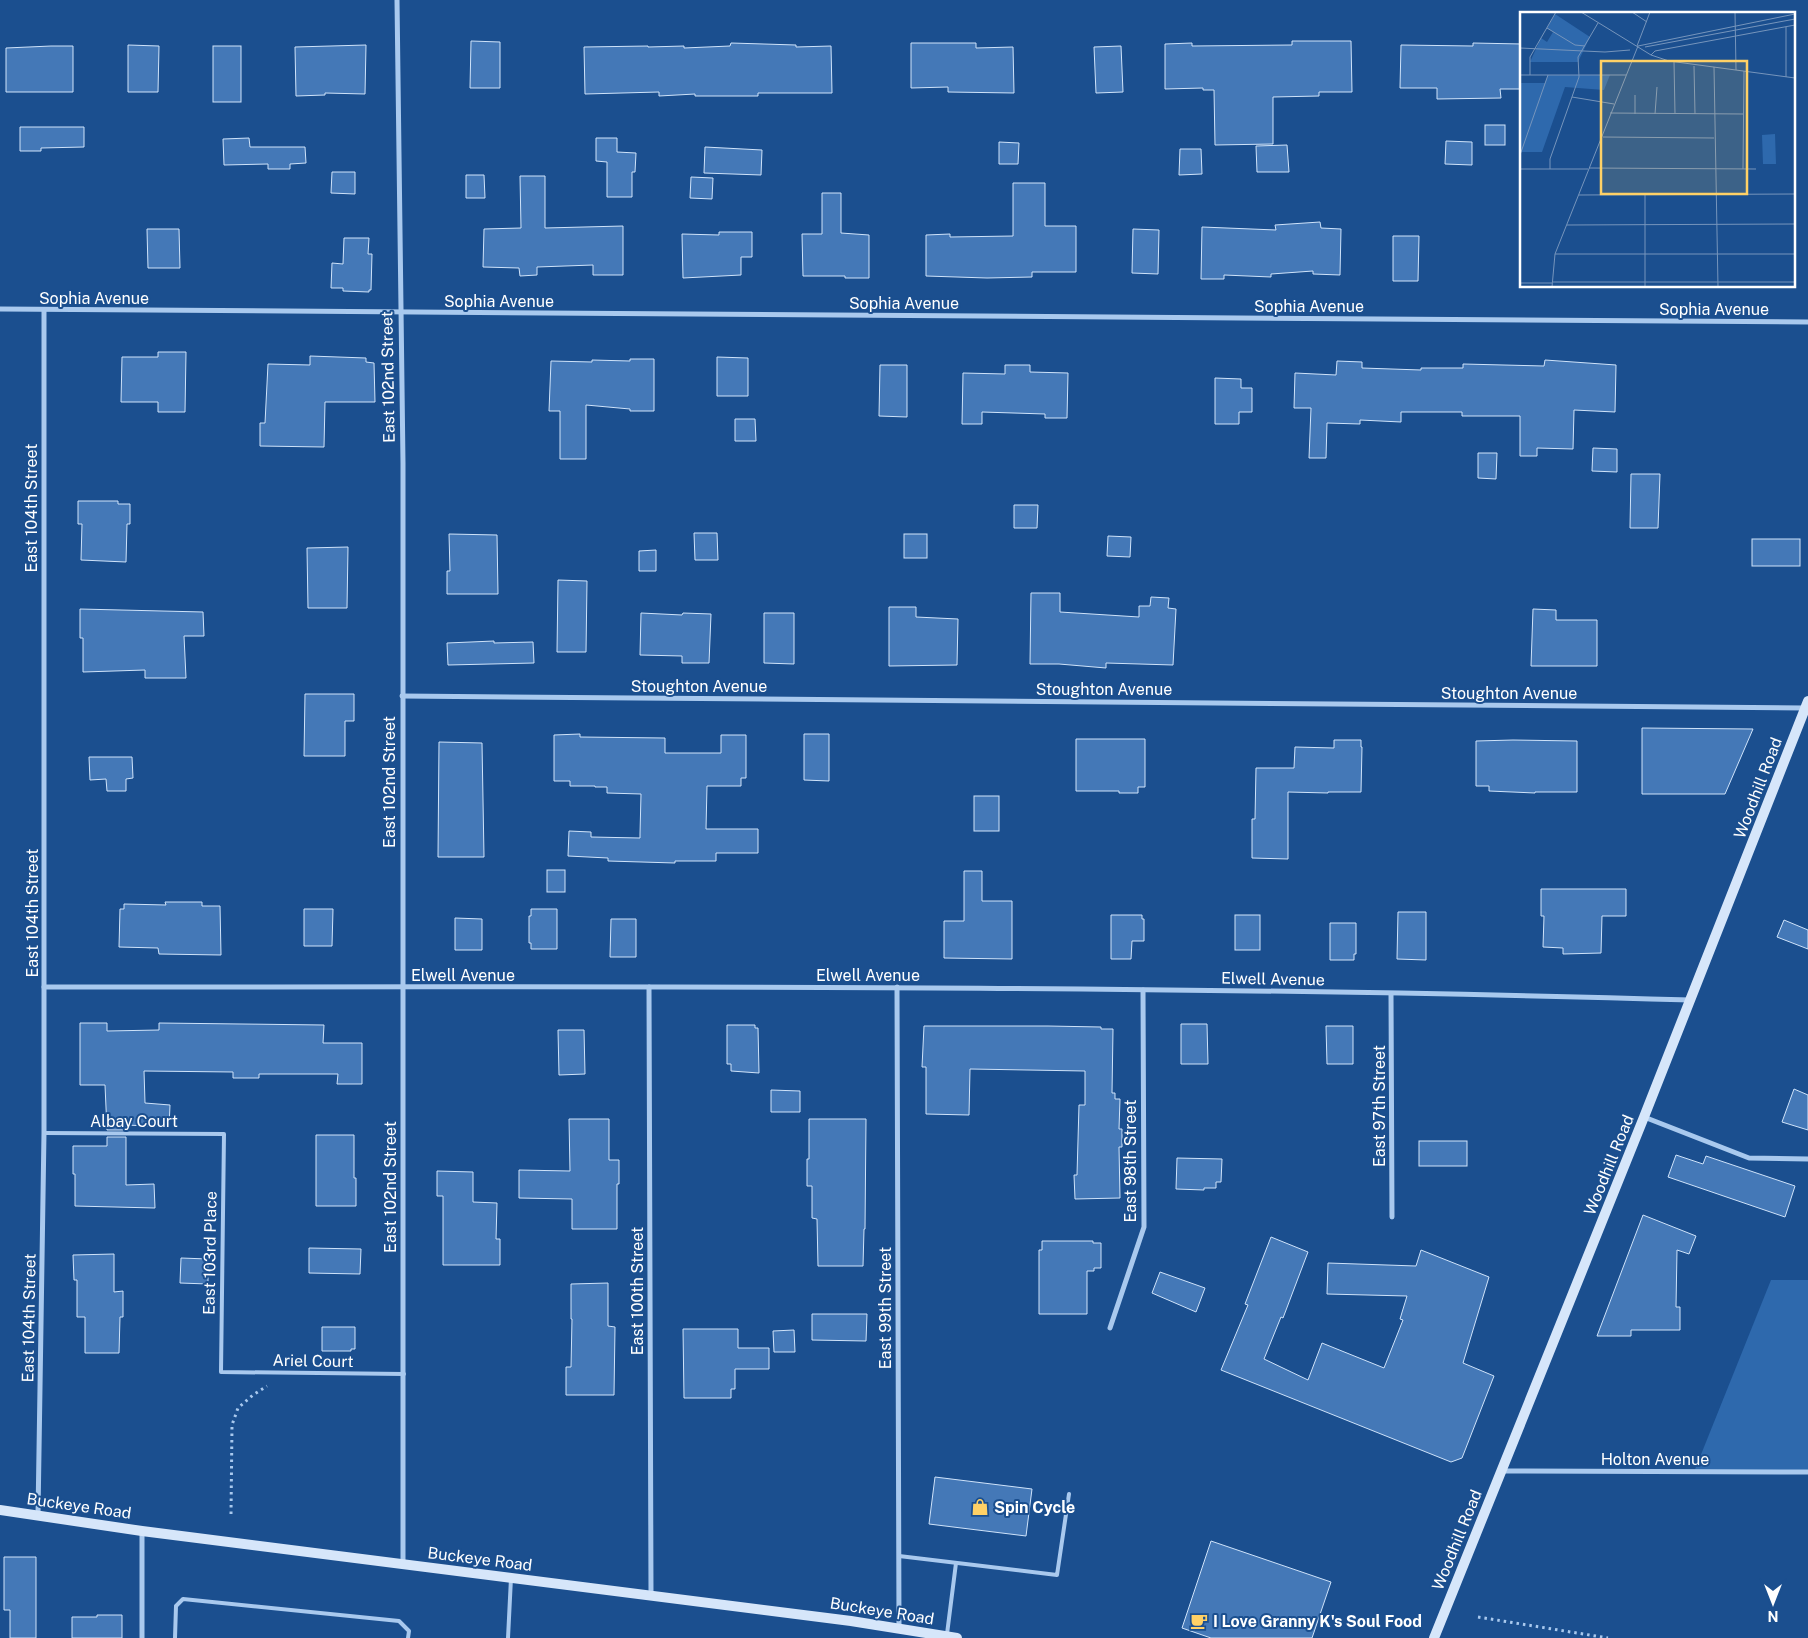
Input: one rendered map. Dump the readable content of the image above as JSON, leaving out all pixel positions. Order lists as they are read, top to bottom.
{
  "streets": {
    "main road": ["Woodhill Road", "Buckeye Road"],
    "street": [
      "Sophia Avenue",
      "East 102nd Street",
      "East 104th Street",
      "Stoughton Avenue",
      "Elwell Avenue",
      "East 97th Street",
      "East 98th Street",
      "East 100th Street",
      "East 99th Street",
      "Holton Avenue"
    ],
    "lane": ["Albay Court", "East 103rd Place", "Ariel Court"]
  },
  "crossings": [
    ["Sophia Avenue", "East 102nd Street"],
    ["Sophia Avenue", "East 104th Street"],
    ["East 102nd Street", "Stoughton Avenue"],
    ["East 102nd Street", "Elwell Avenue"],
    ["East 102nd Street", "Ariel Court"],
    ["East 102nd Street", "Buckeye Road"],
    ["East 104th Street", "Elwell Avenue"],
    ["East 104th Street", "Albay Court"],
    ["East 104th Street", "Buckeye Road"],
    ["Stoughton Avenue", "Woodhill Road"],
    ["Woodhill Road", "Elwell Avenue"],
    ["Woodhill Road", "Holton Avenue"],
    ["Elwell Avenue", "East 97th Street"],
    ["Elwell Avenue", "East 98th Street"],
    ["Elwell Avenue", "East 100th Street"],
    ["Elwell Avenue", "East 99th Street"],
    ["Albay Court", "East 103rd Place"],
    ["East 103rd Place", "Ariel Court"],
    ["East 100th Street", "Buckeye Road"],
    ["East 99th Street", "Buckeye Road"]
  ],
  "places": {
    "shop": ["Spin Cycle"],
    "cafe": ["I Love Granny K's Soul Food"]
  },
  "north": "bottom"
}
